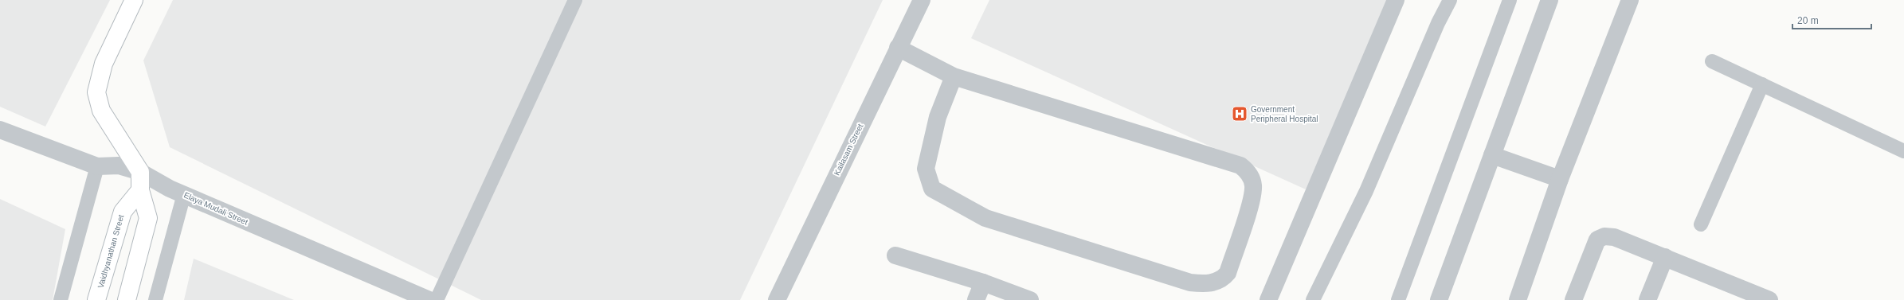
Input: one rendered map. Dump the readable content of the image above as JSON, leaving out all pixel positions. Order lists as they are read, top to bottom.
{
  "streets": {
    "main road": ["Vaidhyanathan Street"],
    "street": ["Kailasam Street", "Elaya Mudali Street"]
  },
  "places": {
    "hospital": ["Government Peripheral Hospital"]
  },
  "scale_bar": "20 m"
}
